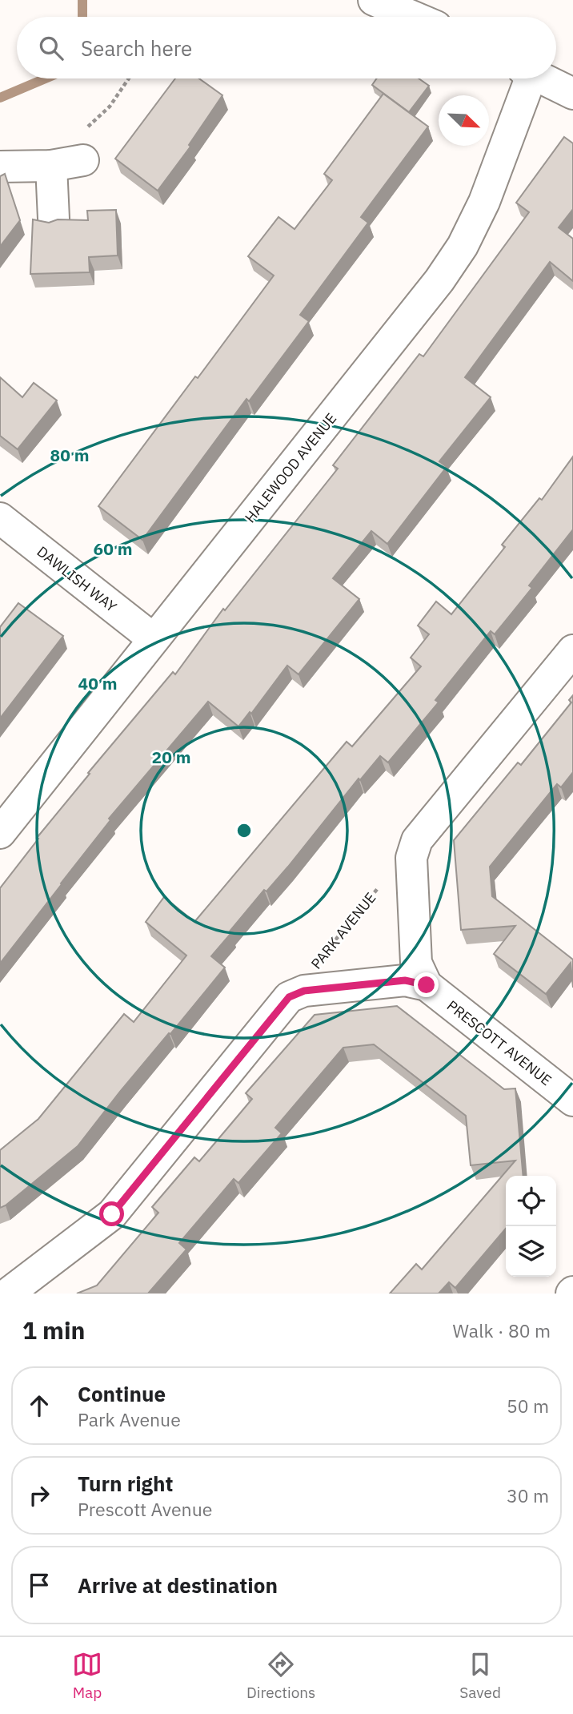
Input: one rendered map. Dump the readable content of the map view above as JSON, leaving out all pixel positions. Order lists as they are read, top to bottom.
{
  "streets": {
    "street": ["HALEWOOD AVENUE", "DAWLISH WAY", "PRESCOTT AVENUE"],
    "path": ["PARK AVENUE"]
  },
  "crossings": [
    ["HALEWOOD AVENUE", "DAWLISH WAY"]
  ],
  "north": "bottom right",
  "page": {
    "search": "Search here",
    "heading": ["1 min", "Walk · 80 m"],
    "list": [
      ["Continue", "Park Avenue", "50 m"],
      ["Turn right", "Prescott Avenue", "30 m"],
      "Arrive at destination"
    ],
    "nav": ["Map", "Directions", "Saved"]
  },
  "rings": [
    "80 m",
    "60 m",
    "40 m",
    "20 m"
  ]
}
